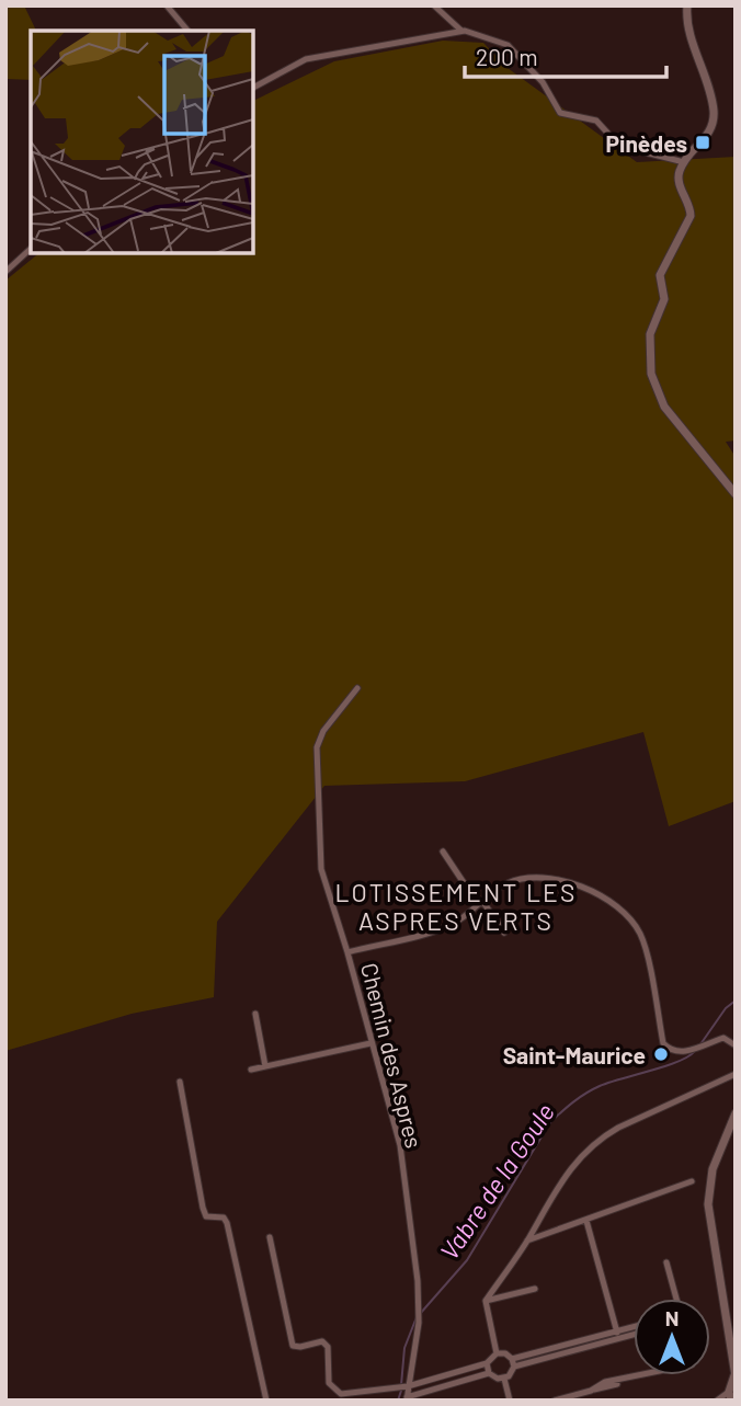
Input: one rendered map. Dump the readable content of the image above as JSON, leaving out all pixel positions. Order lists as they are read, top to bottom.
{
  "streets": {
    "street": ["Chemin des Aspres"]
  },
  "districts": ["LOTISSEMENT LES ASPRES VERTS"],
  "water": ["Vabre de la Goule"],
  "places": {
    "transit": ["Pinèdes"],
    "other": ["Saint-Maurice"]
  },
  "scale_bar": "200 m",
  "north": "top"
}
